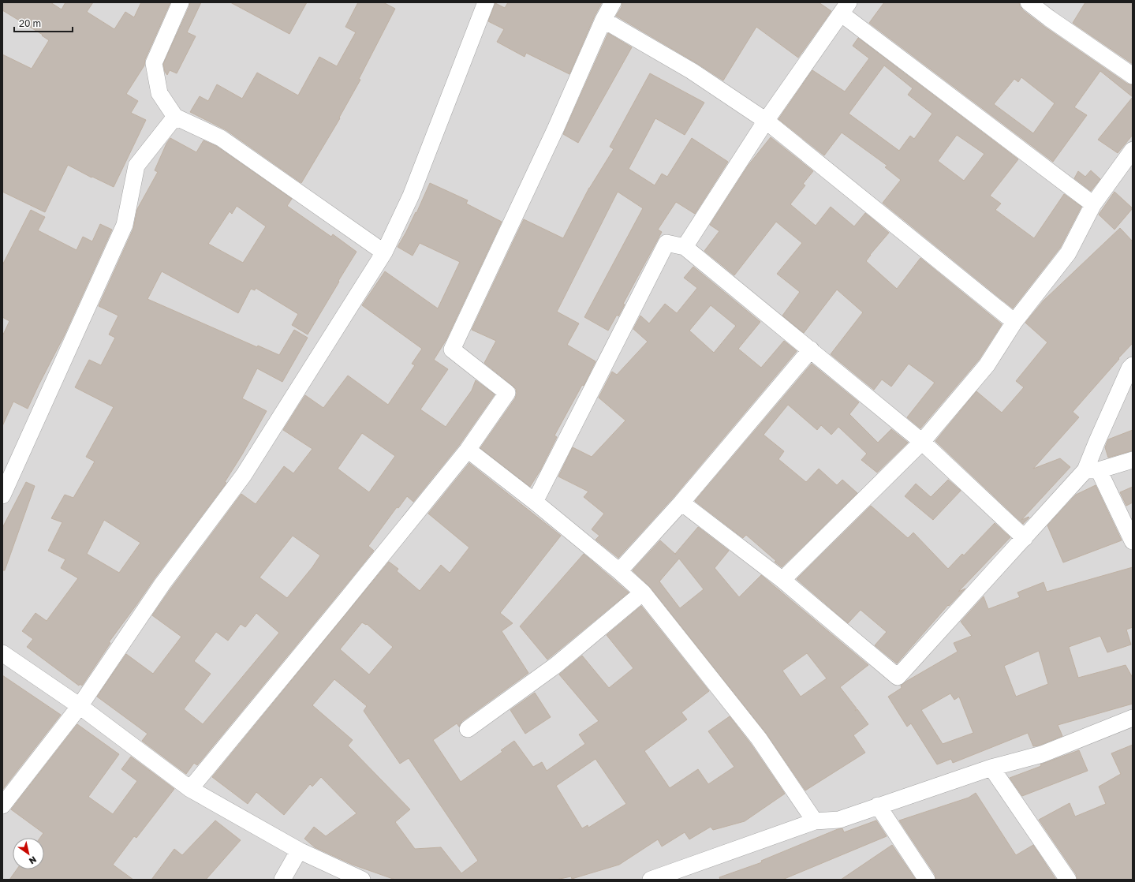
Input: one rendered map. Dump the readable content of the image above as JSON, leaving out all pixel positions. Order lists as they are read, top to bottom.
{
  "scale_bar": "20 m",
  "north": "bottom right"
}
